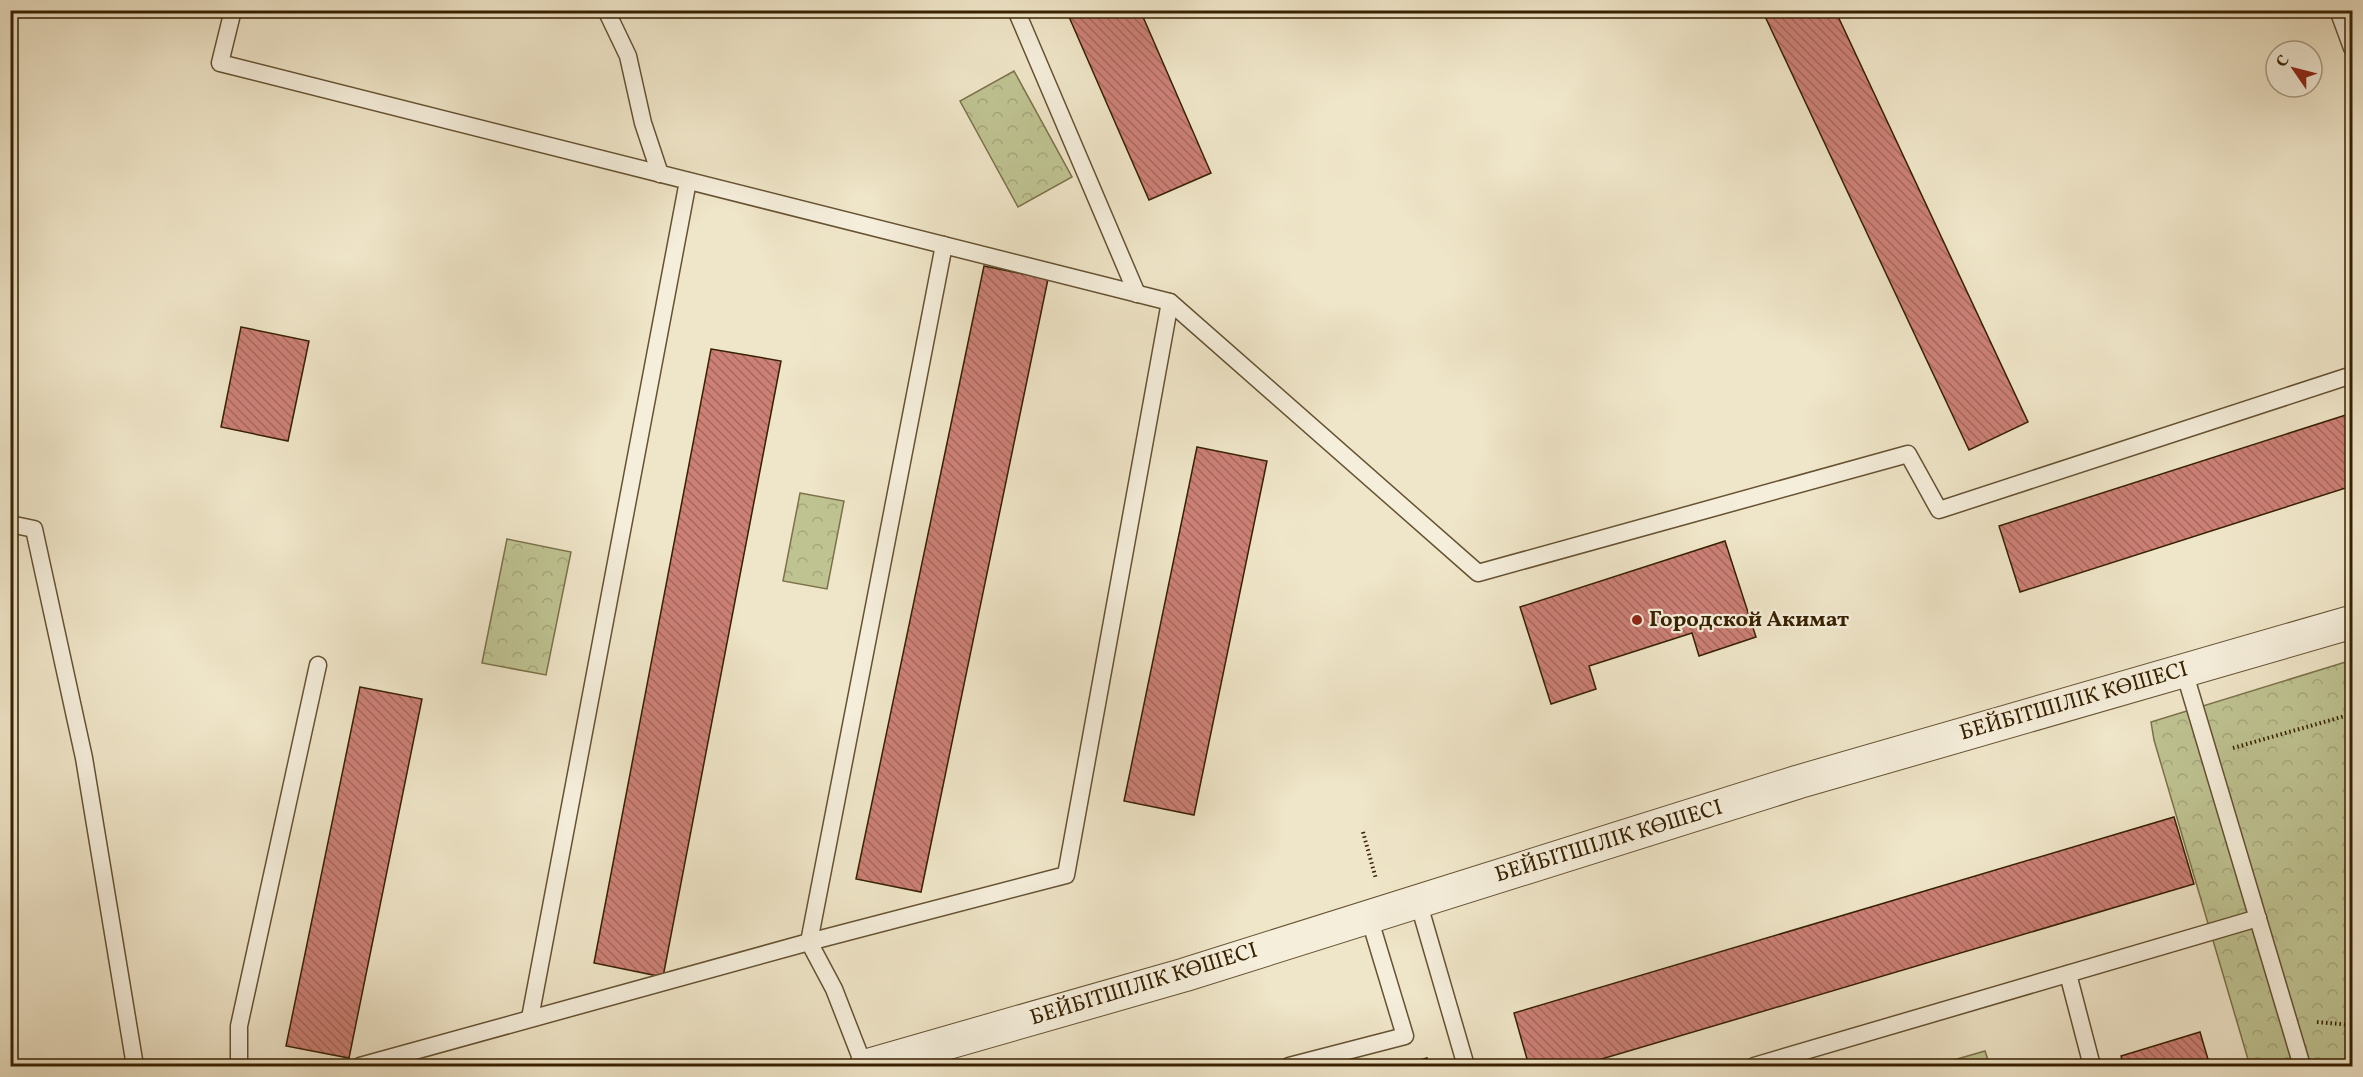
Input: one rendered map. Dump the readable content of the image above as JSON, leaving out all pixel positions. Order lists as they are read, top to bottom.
{
  "streets": {
    "street": ["БЕЙБІТШІЛІК КӨШЕСІ"]
  },
  "places": ["Городской Акимат"],
  "north": "top left"
}
